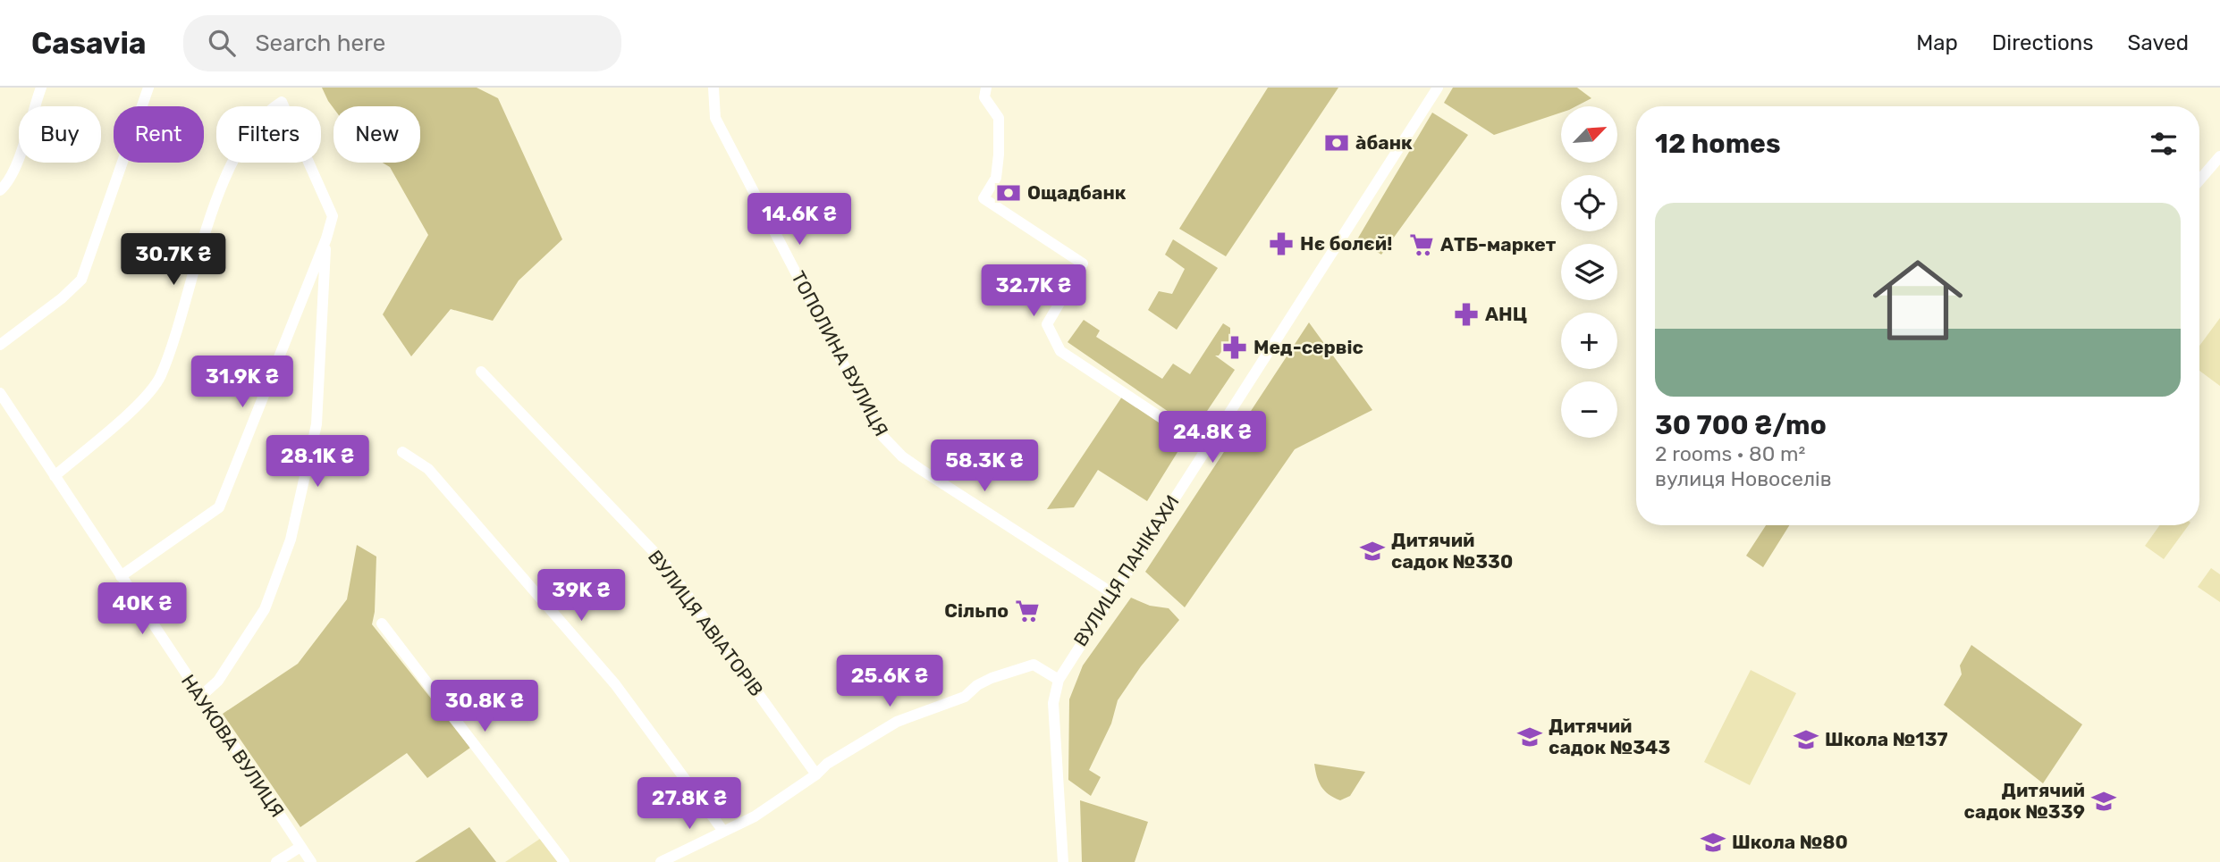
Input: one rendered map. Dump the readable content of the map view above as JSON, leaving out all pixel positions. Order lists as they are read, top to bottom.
{
  "streets": {
    "street": [
      "ТОПОЛИНА ВУЛИЦЯ",
      "ВУЛИЦЯ ПАНІКАХИ",
      "ВУЛИЦЯ АВІАТОРІВ",
      "НАУКОВА ВУЛИЦЯ"
    ]
  },
  "crossings": [
    ["ТОПОЛИНА ВУЛИЦЯ", "ВУЛИЦЯ ПАНІКАХИ"]
  ],
  "places": {
    "bank": ["а̀банк", "Ощадбанк"],
    "pharmacy": ["Нє болєй!", "АНЦ", "Мед-сервіс"],
    "supermarket": ["АТБ-маркет", "Сільпо"],
    "school or university": [
      "Дитячий садок №330",
      "Дитячий садок №343",
      "Школа №137",
      "Дитячий садок №339",
      "Школа №80"
    ]
  },
  "north": "top right",
  "page": {
    "header": "Casavia",
    "search": "Search here",
    "nav": ["Map", "Directions", "Saved"],
    "map_buttons": ["+", "−"],
    "chip": [
      "Buy",
      "Rent",
      "Filters",
      "New"
    ],
    "heading": "12 homes",
    "list": [
      {
        "name": "30 700 ₴/mo",
        "note": "2 rooms · 80 m² · вулиця Новоселів"
      }
    ],
    "price": [
      "14.6K ₴",
      "30.7K ₴",
      "32.7K ₴",
      "31.9K ₴",
      "24.8K ₴",
      "28.1K ₴",
      "58.3K ₴",
      "39K ₴",
      "40K ₴",
      "25.6K ₴",
      "30.8K ₴",
      "27.8K ₴"
    ]
  }
}
